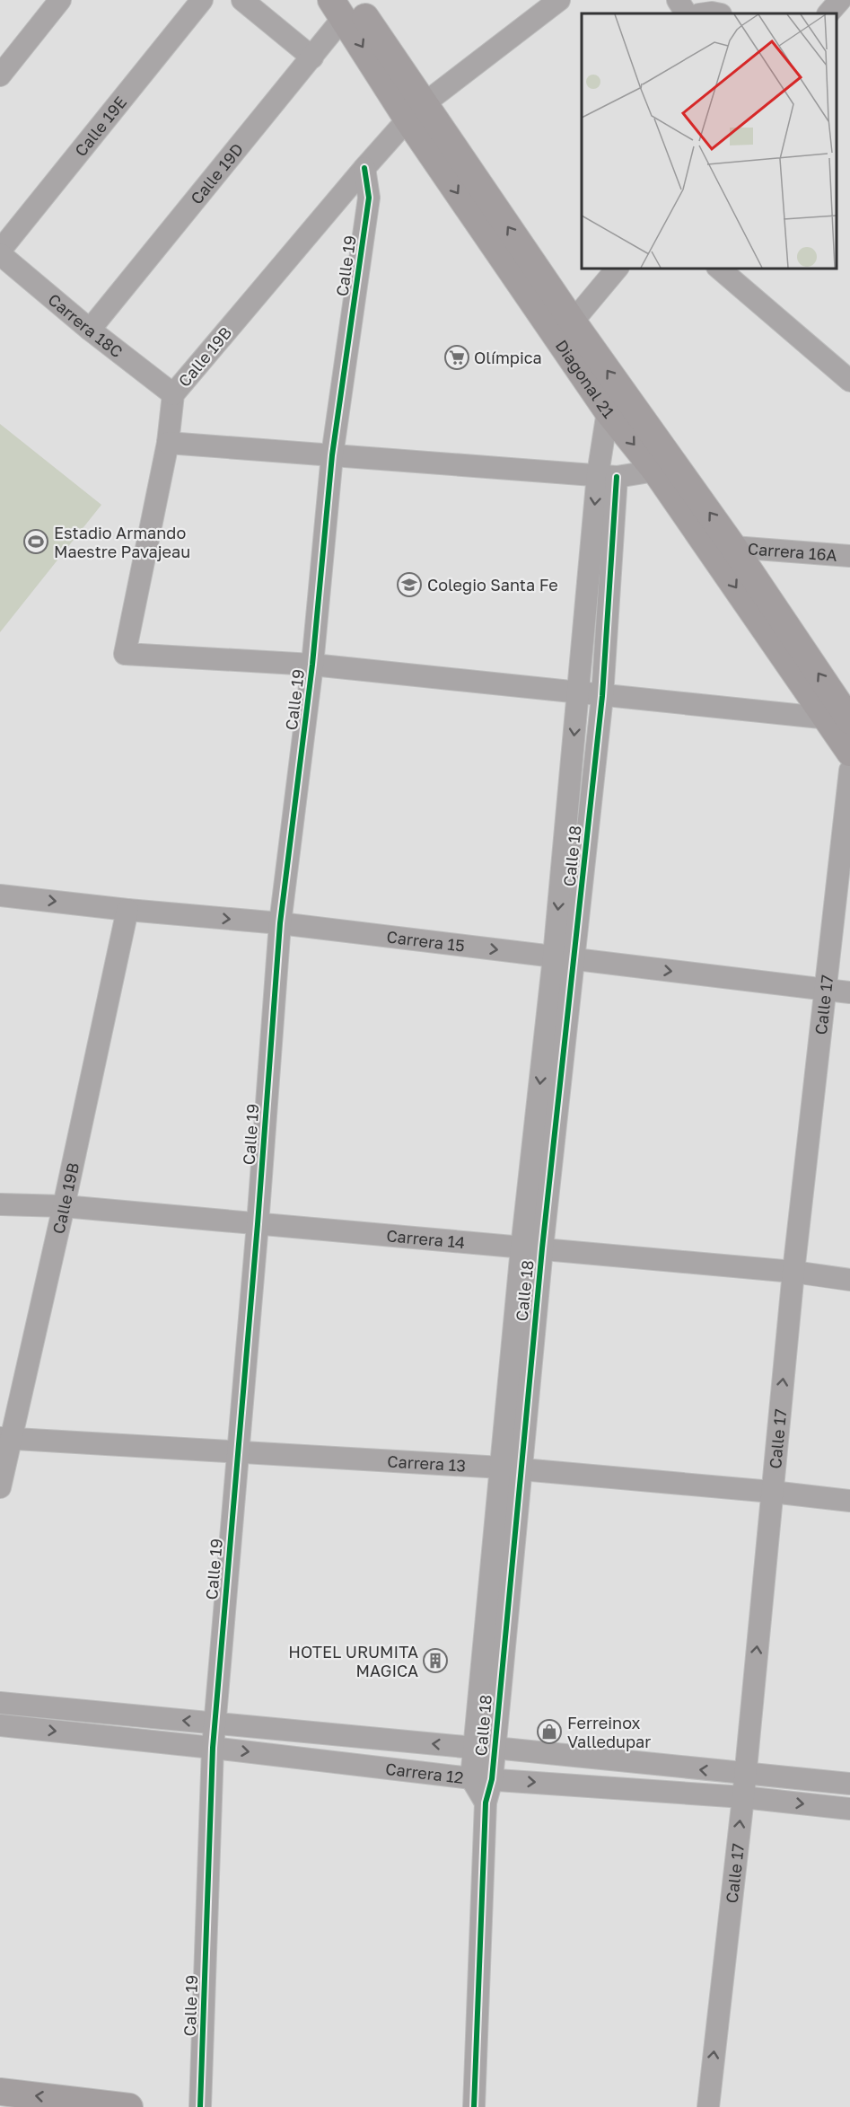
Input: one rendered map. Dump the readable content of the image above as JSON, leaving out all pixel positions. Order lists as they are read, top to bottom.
{
  "streets": {
    "main road": ["Diagonal 21"],
    "street": [
      "Calle 19E",
      "Calle 19D",
      "Calle 19",
      "Carrera 18C",
      "Calle 19B",
      "Carrera 16A",
      "Calle 18",
      "Carrera 15",
      "Calle 17",
      "Carrera 14",
      "Carrera 13",
      "Carrera 12"
    ]
  },
  "crossings": [
    ["Calle 19E", "Carrera 18C"],
    ["Calle 19D", "Carrera 18C"],
    ["Calle 19D", "Diagonal 21"],
    ["Calle 19", "Calle 19B"],
    ["Calle 19", "Carrera 15"],
    ["Calle 19", "Carrera 14"],
    ["Calle 19", "Carrera 13"],
    ["Calle 19", "Carrera 12"],
    ["Carrera 18C", "Calle 19B"],
    ["Calle 19B", "Diagonal 21"],
    ["Calle 19B", "Carrera 15"],
    ["Calle 19B", "Carrera 14"],
    ["Calle 19B", "Carrera 13"],
    ["Diagonal 21", "Carrera 16A"],
    ["Diagonal 21", "Calle 18"],
    ["Calle 18", "Carrera 15"],
    ["Calle 18", "Carrera 14"],
    ["Calle 18", "Carrera 13"],
    ["Calle 18", "Carrera 12"],
    ["Carrera 15", "Calle 17"],
    ["Calle 17", "Carrera 14"],
    ["Calle 17", "Carrera 13"],
    ["Calle 17", "Carrera 12"]
  ],
  "one_way": ["Carrera 15", "Calle 17"],
  "places": {
    "supermarket": ["Olímpica"],
    "sports": ["Estadio Armando Maestre Pavajeau"],
    "school or university": ["Colegio Santa Fe"],
    "building": ["HOTEL URUMITA MAGICA"],
    "shop": ["Ferreinox Valledupar"]
  }
}
